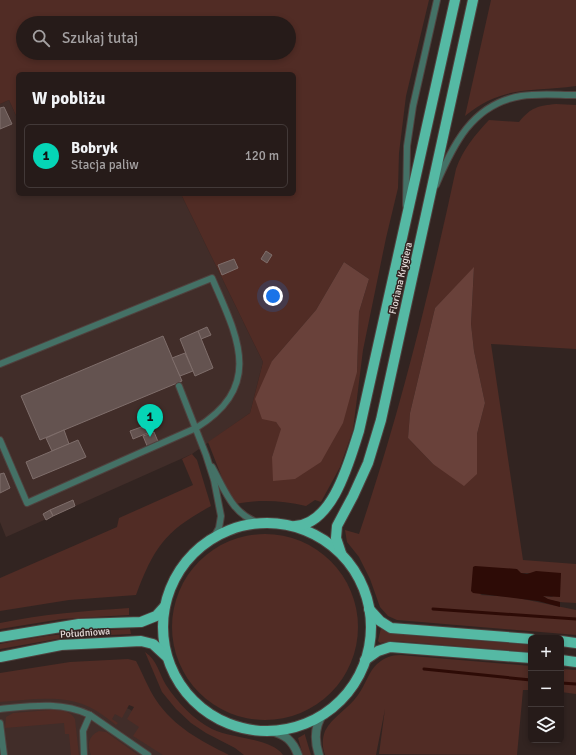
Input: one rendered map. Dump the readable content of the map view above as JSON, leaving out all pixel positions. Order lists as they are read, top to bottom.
{
  "streets": {
    "main road": ["Floriana Krygiera", "Południowa"]
  },
  "page": {
    "search": "Szukaj tutaj",
    "heading": "W pobliżu",
    "list": [
      {
        "mark": "1",
        "name": "Bobryk",
        "note": "Stacja paliw",
        "value": "120 m"
      }
    ],
    "pins": "1",
    "map_buttons": ["+", "−"]
  }
}
